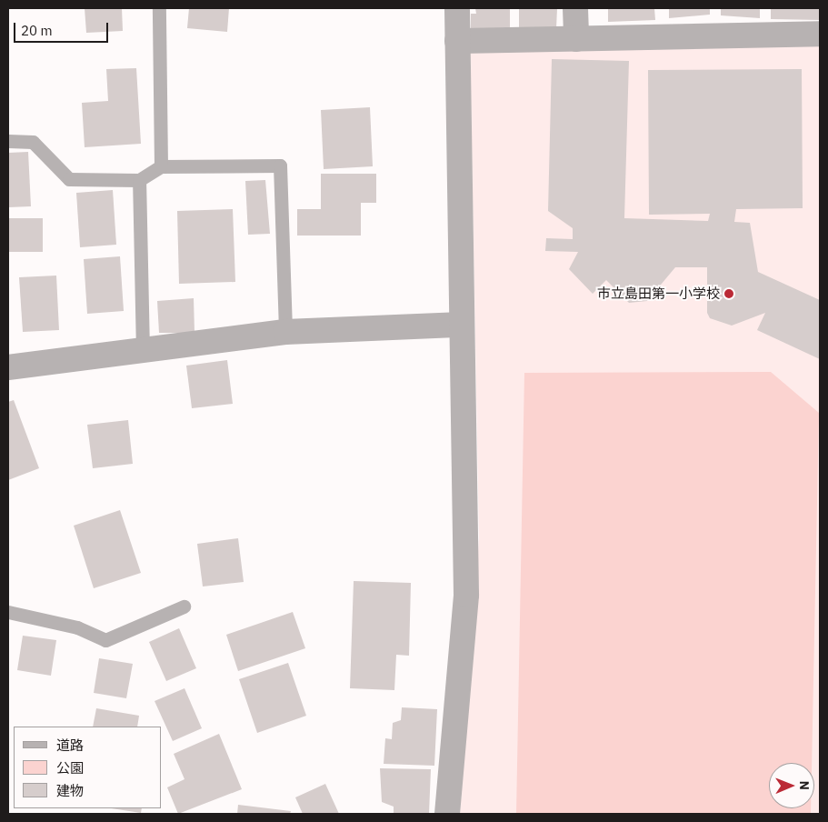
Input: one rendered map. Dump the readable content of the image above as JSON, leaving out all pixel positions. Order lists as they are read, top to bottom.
{
  "places": ["市立島田第一小学校"],
  "legend": ["道路", "公園", "建物"],
  "scale_bar": "20 m",
  "north": "right"
}
